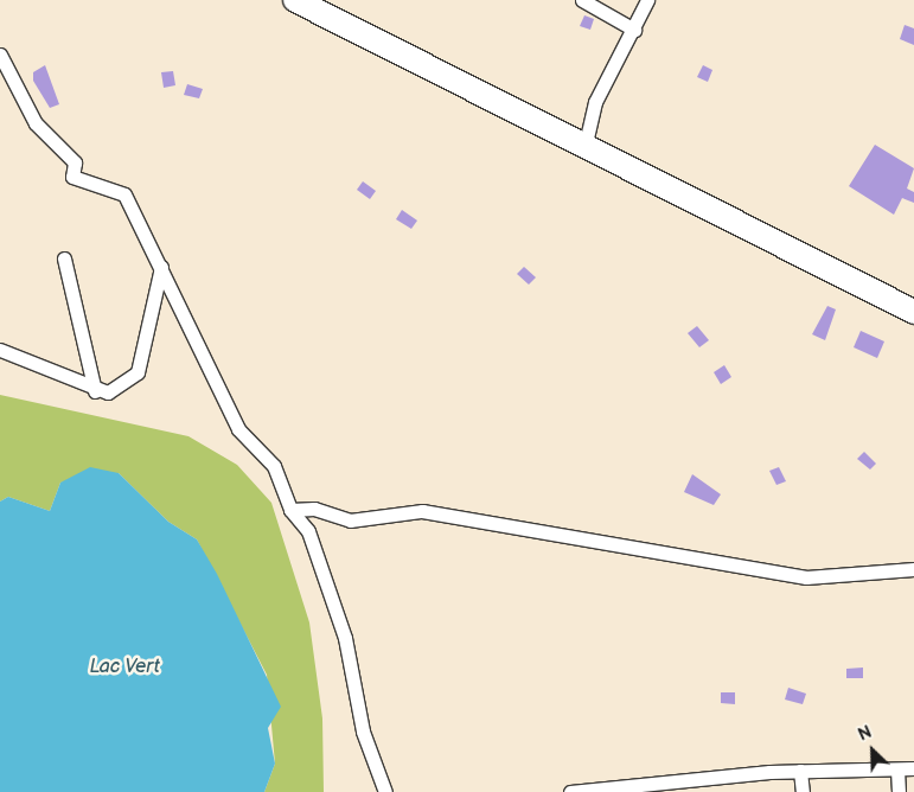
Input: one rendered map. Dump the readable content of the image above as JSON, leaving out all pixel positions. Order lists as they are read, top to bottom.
{
  "water": ["Lac Vert"],
  "north": "top left"
}
